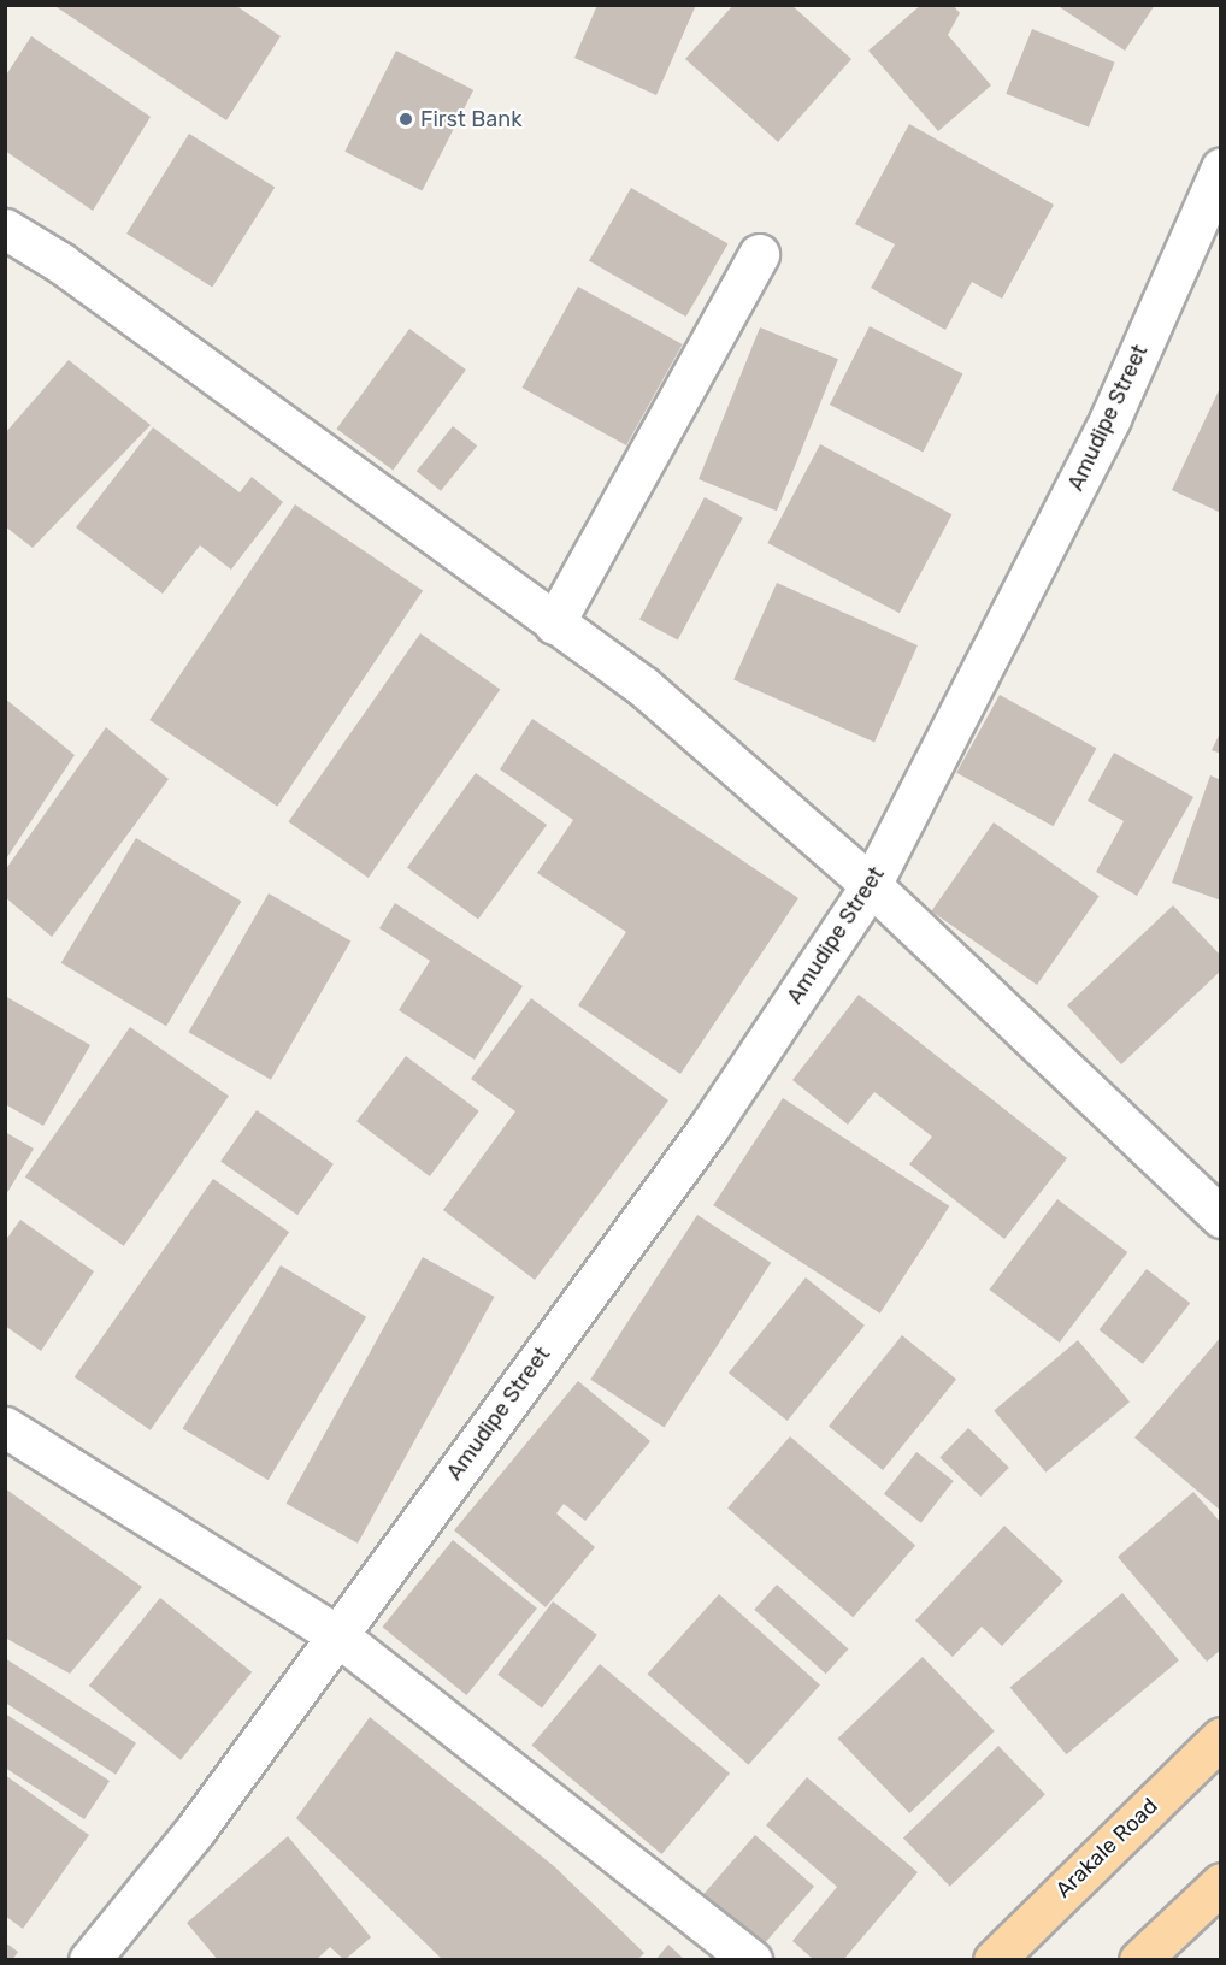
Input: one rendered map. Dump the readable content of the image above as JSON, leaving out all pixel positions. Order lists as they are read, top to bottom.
{
  "streets": {
    "main road": ["Arakale Road"],
    "street": ["Amudipe Street"]
  },
  "places": ["First Bank"]
}
